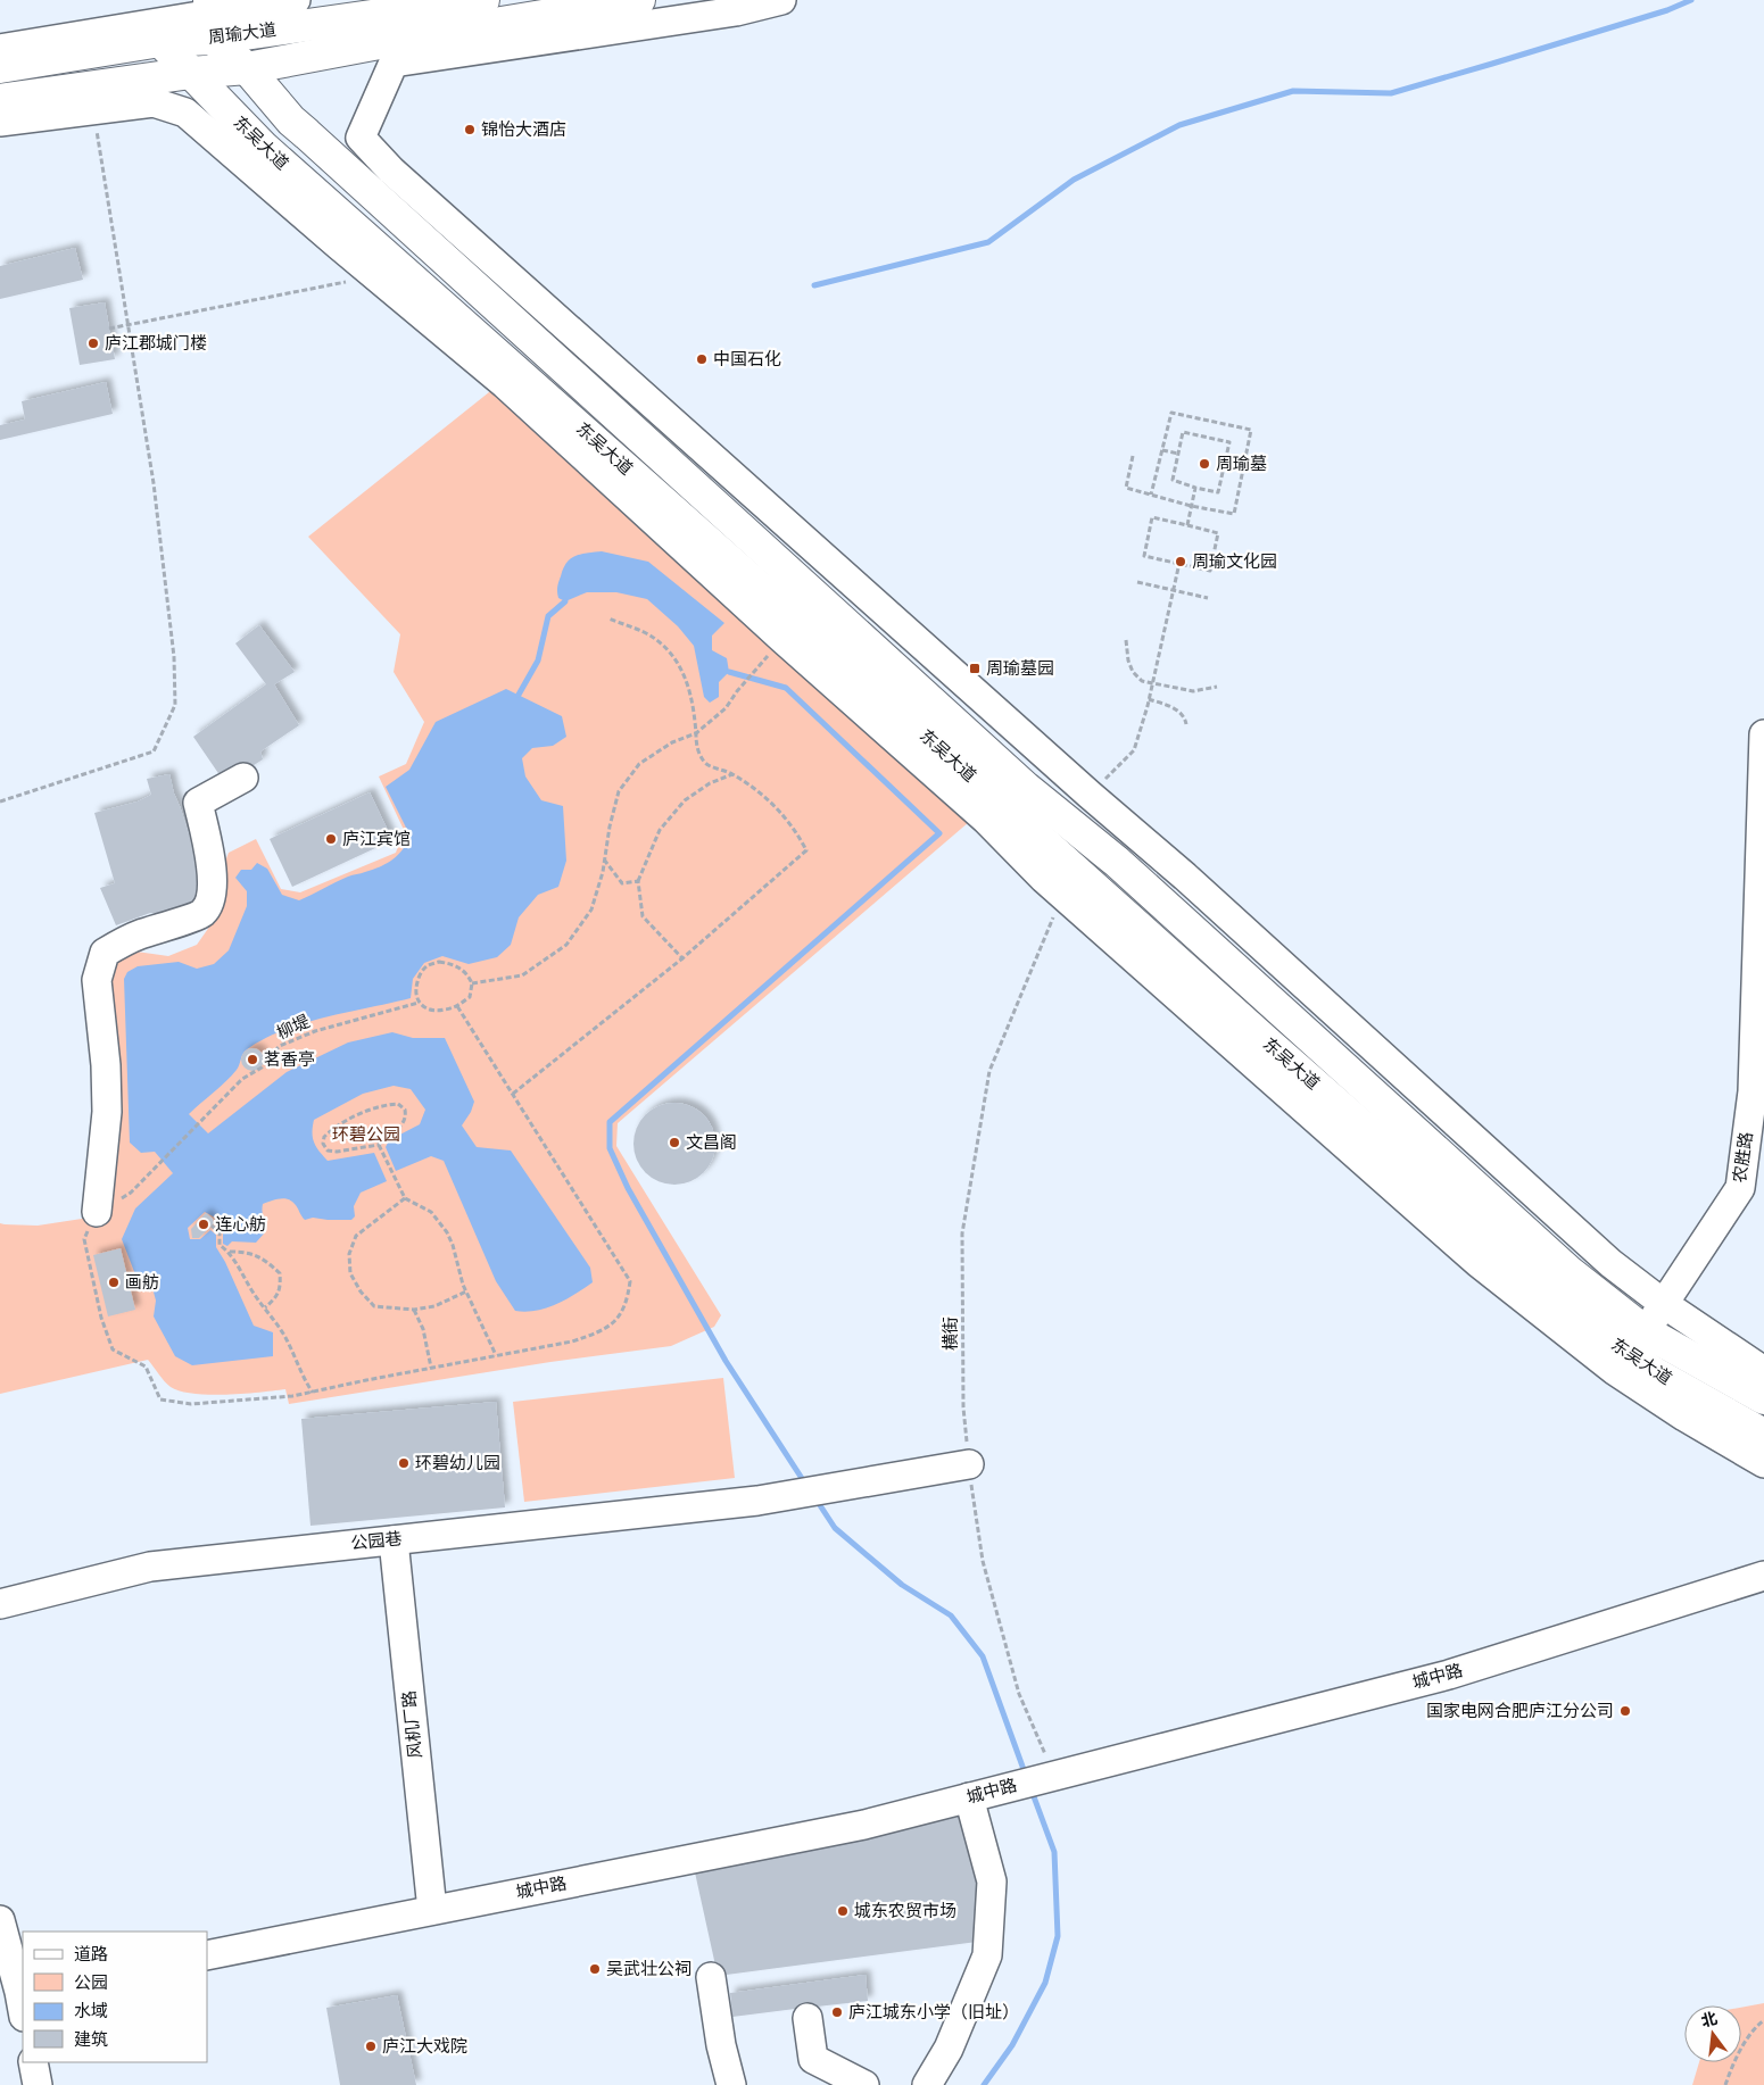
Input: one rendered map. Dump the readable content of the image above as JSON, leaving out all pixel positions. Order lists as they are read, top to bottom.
{
  "streets": {
    "main road": ["周瑜大道", "东吴大道"],
    "street": [
      "农胜路",
      "公园巷",
      "城中路",
      "风机厂路"
    ],
    "path": ["柳堤", "横街"]
  },
  "crossings": [
    ["周瑜大道", "东吴大道"],
    ["东吴大道", "农胜路"],
    ["横街", "公园巷"],
    ["横街", "城中路"],
    ["公园巷", "风机厂路"],
    ["城中路", "风机厂路"]
  ],
  "parks": ["环碧公园"],
  "places": {
    "other": [
      "锦怡大酒店",
      "庐江郡城门楼",
      "中国石化",
      "周瑜墓",
      "周瑜文化园",
      "庐江宾馆",
      "茗香亭",
      "文昌阁",
      "连心舫",
      "画舫",
      "环碧幼儿园",
      "国家电网合肥庐江分公司",
      "城东农贸市场",
      "吴武壮公祠",
      "庐江城东小学（旧址）",
      "庐江大戏院"
    ],
    "transit": ["周瑜墓园"]
  },
  "legend": [
    "道路",
    "公园",
    "水域",
    "建筑"
  ],
  "north": "top"
}
